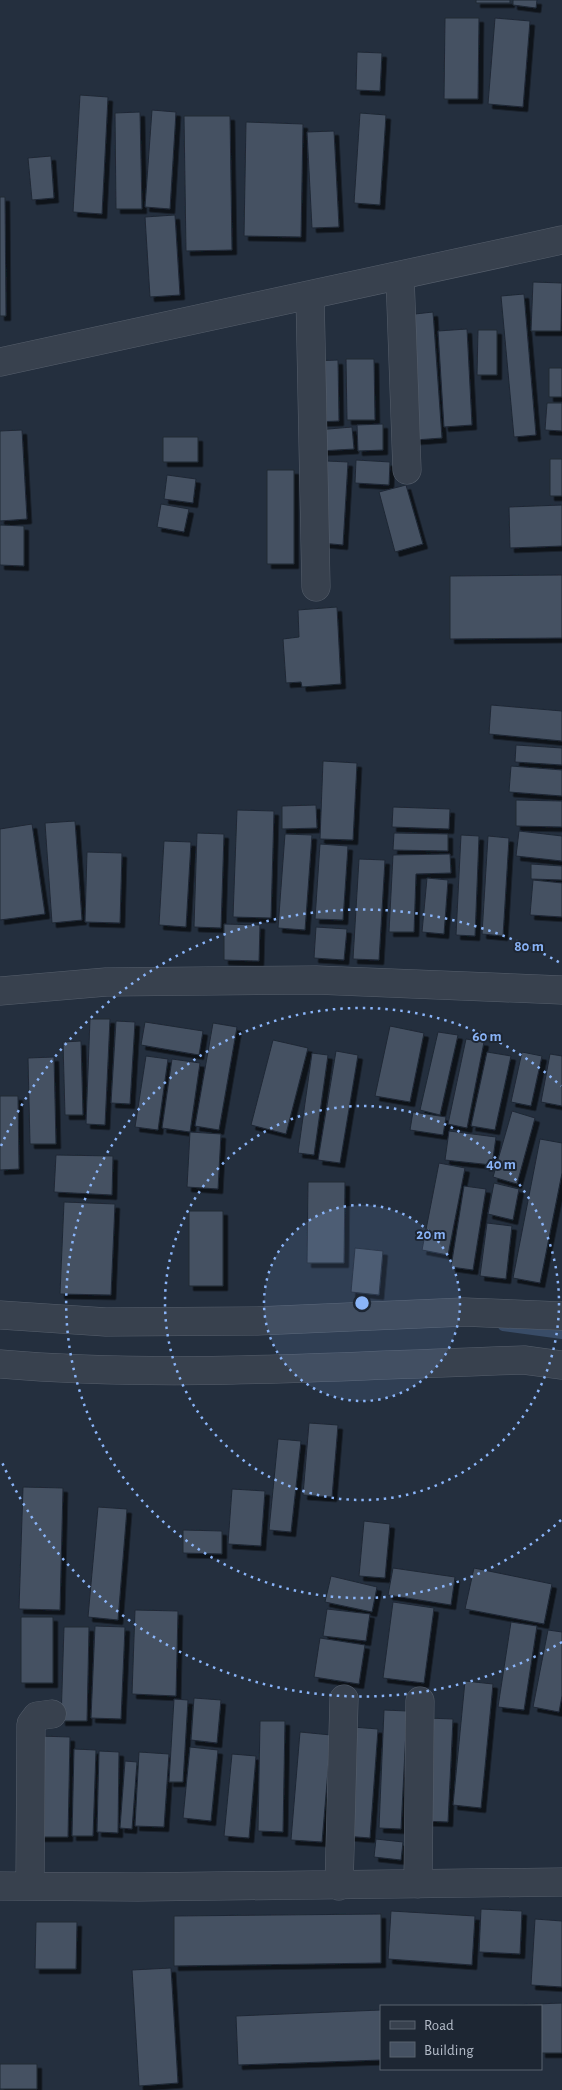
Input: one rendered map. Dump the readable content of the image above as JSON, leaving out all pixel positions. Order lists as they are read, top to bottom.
{
  "legend": ["Road", "Building"],
  "rings": [
    "80 m",
    "60 m",
    "40 m",
    "20 m"
  ]
}
